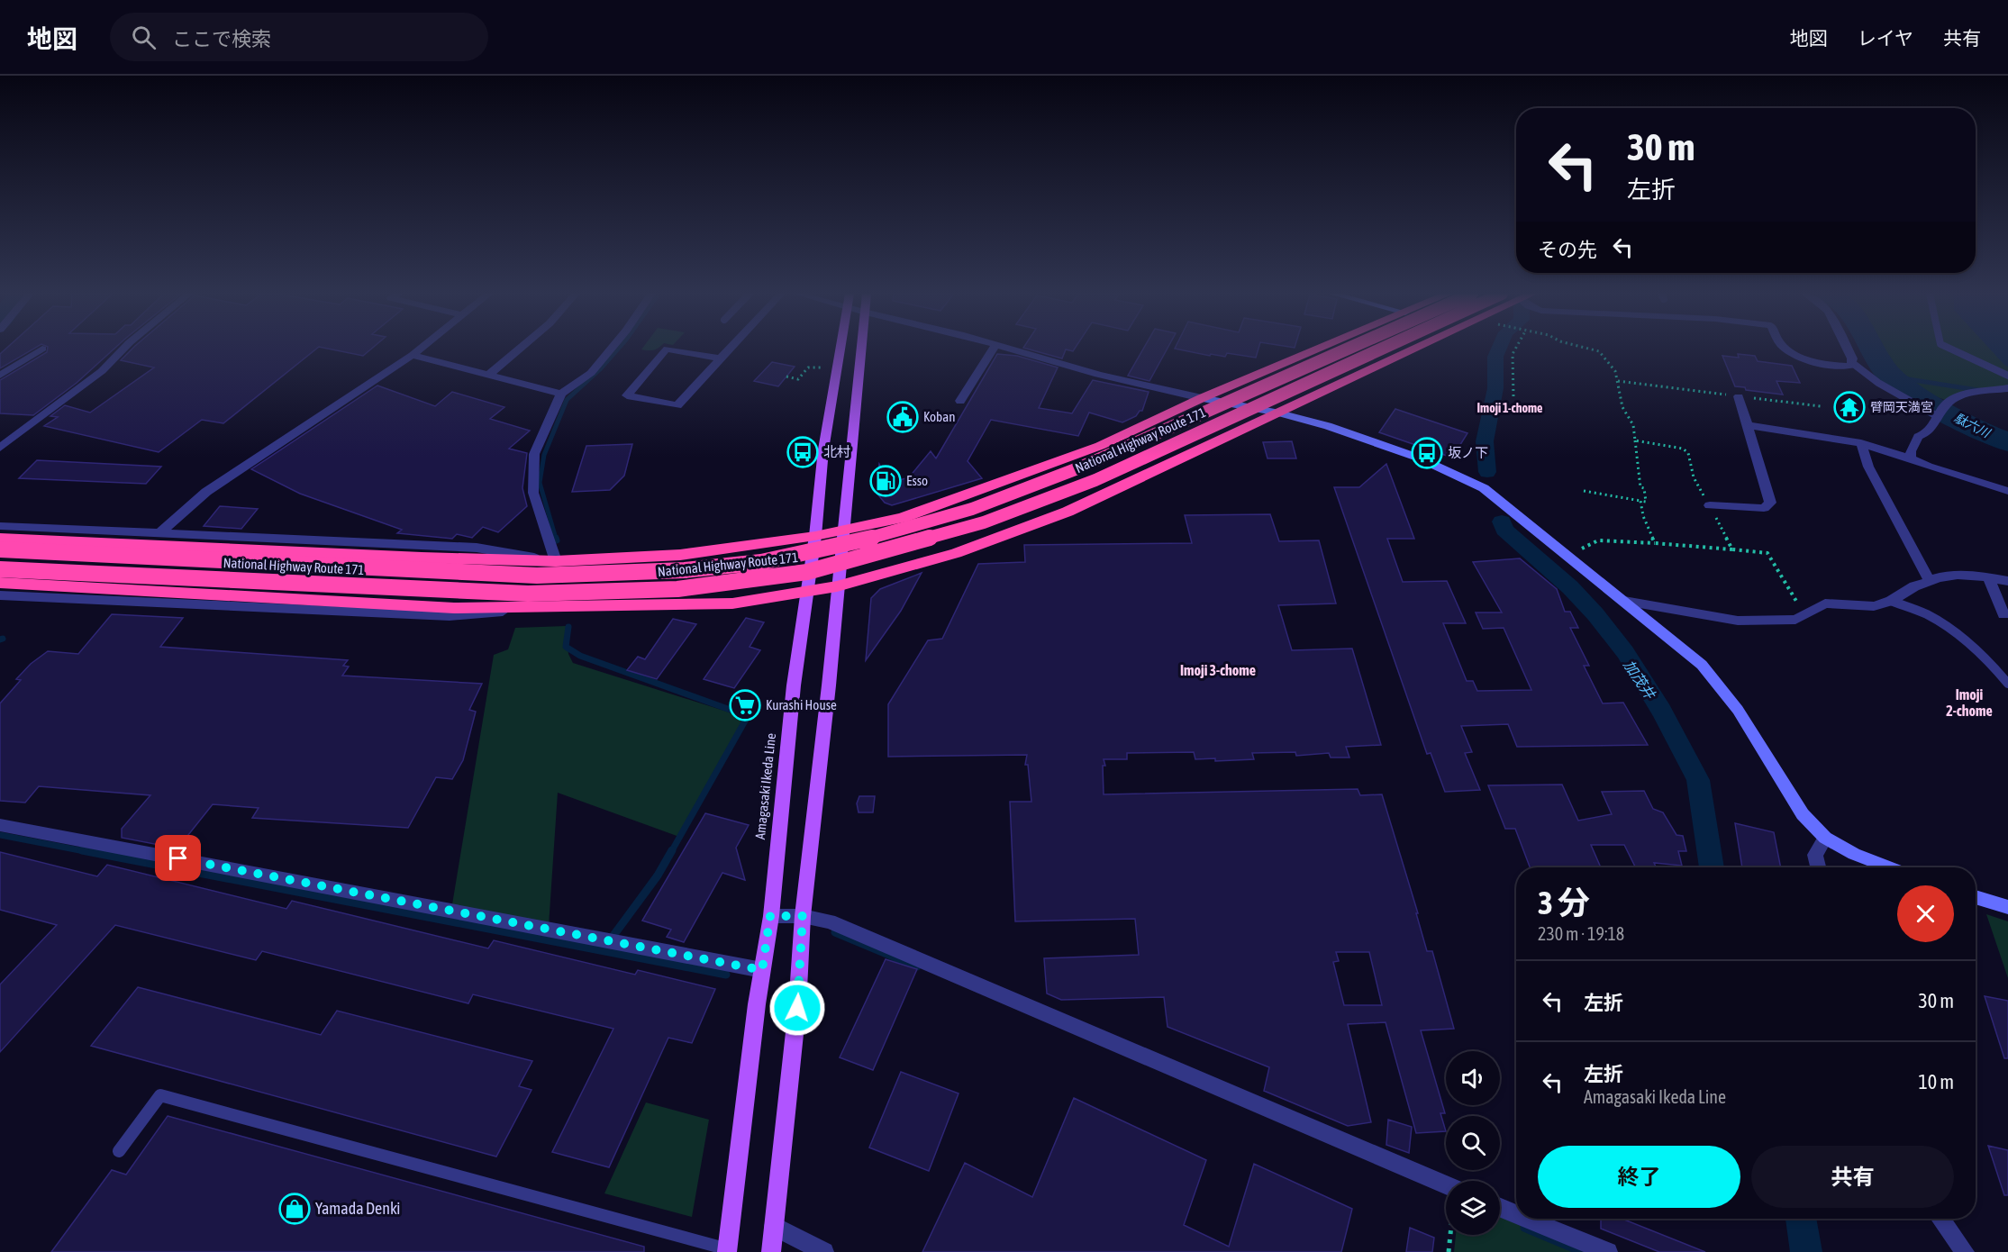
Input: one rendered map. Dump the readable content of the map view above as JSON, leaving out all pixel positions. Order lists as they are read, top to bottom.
{
  "streets": {
    "highway": ["National Highway Route 171"],
    "main road": ["Amagasaki Ikeda Line"]
  },
  "districts": ["Imoji 1-chome", "Imoji 3-chome", "Imoji 2-chome"],
  "water": ["駄六川", "加茂井"],
  "places": {
    "temple": ["臂岡天満宮"],
    "public building": ["Koban"],
    "bus stop": ["北村", "坂ノ下"],
    "fuel station": ["Esso"],
    "supermarket": ["Kurashi House"],
    "shop": ["Yamada Denki"]
  },
  "page": {
    "header": "地図",
    "search": "ここで検索",
    "nav": ["地図", "レイヤ", "共有"],
    "turn": ["30 m", "左折"],
    "then": "その先",
    "heading": ["3 分", "230 m · 19:18"],
    "list": [
      {
        "name": "左折",
        "value": "30 m"
      },
      {
        "name": "左折",
        "note": "Amagasaki Ikeda Line",
        "value": "10 m"
      }
    ],
    "buttons": ["終了", "共有"]
  }
}
